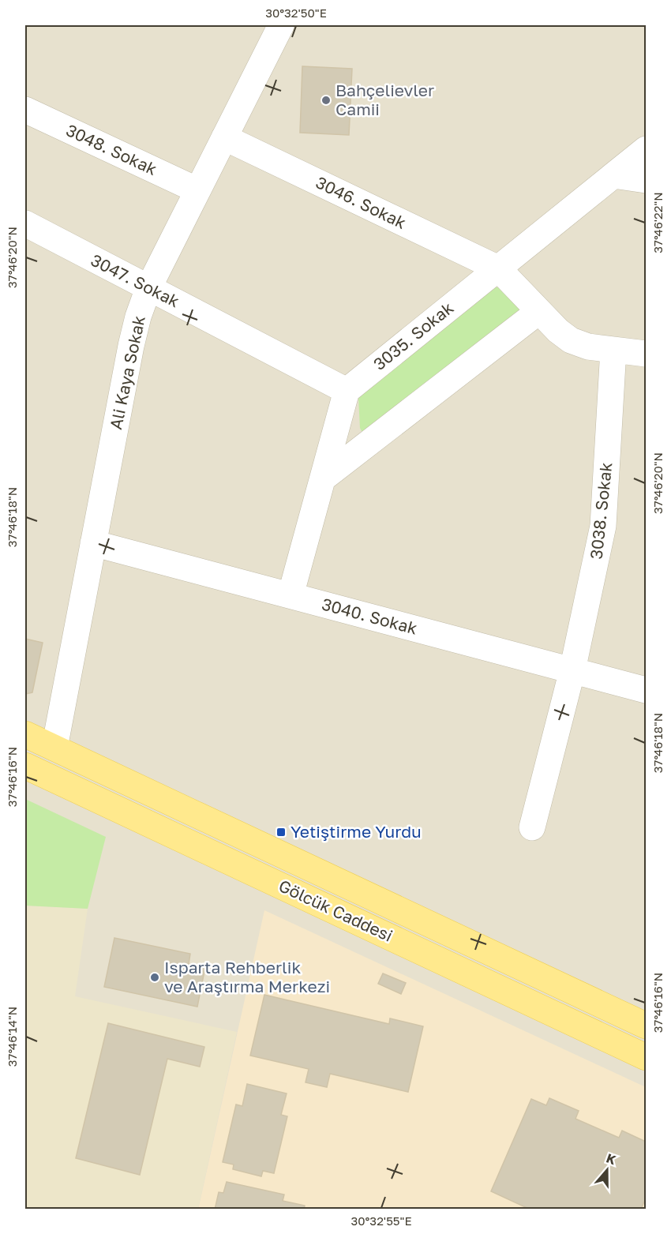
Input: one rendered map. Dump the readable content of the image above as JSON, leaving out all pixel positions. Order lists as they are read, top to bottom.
{
  "streets": {
    "main road": ["Gölcük Caddesi"],
    "street": [
      "3048. Sokak",
      "3046. Sokak",
      "3047. Sokak",
      "3035. Sokak",
      "Ali Kaya Sokak",
      "3038. Sokak",
      "3040. Sokak"
    ]
  },
  "crossings": [
    ["3048. Sokak", "Ali Kaya Sokak"],
    ["3046. Sokak", "3035. Sokak"],
    ["3046. Sokak", "Ali Kaya Sokak"],
    ["3047. Sokak", "3035. Sokak"],
    ["3047. Sokak", "Ali Kaya Sokak"],
    ["Ali Kaya Sokak", "3040. Sokak"],
    ["Ali Kaya Sokak", "Gölcük Caddesi"],
    ["3038. Sokak", "3040. Sokak"]
  ],
  "places": {
    "other": ["Bahçelievler Camii", "Isparta Rehberlik ve Araştırma Merkezi"],
    "transit": ["Yetiştirme Yurdu"]
  },
  "north": "top",
  "coordinates": [
    "30°32'50\"E",
    "37°46'22\"N",
    "37°46'20\"N",
    "37°46'18\"N",
    "37°46'16\"N",
    "37°46'14\"N",
    "30°32'55\"E"
  ]
}
